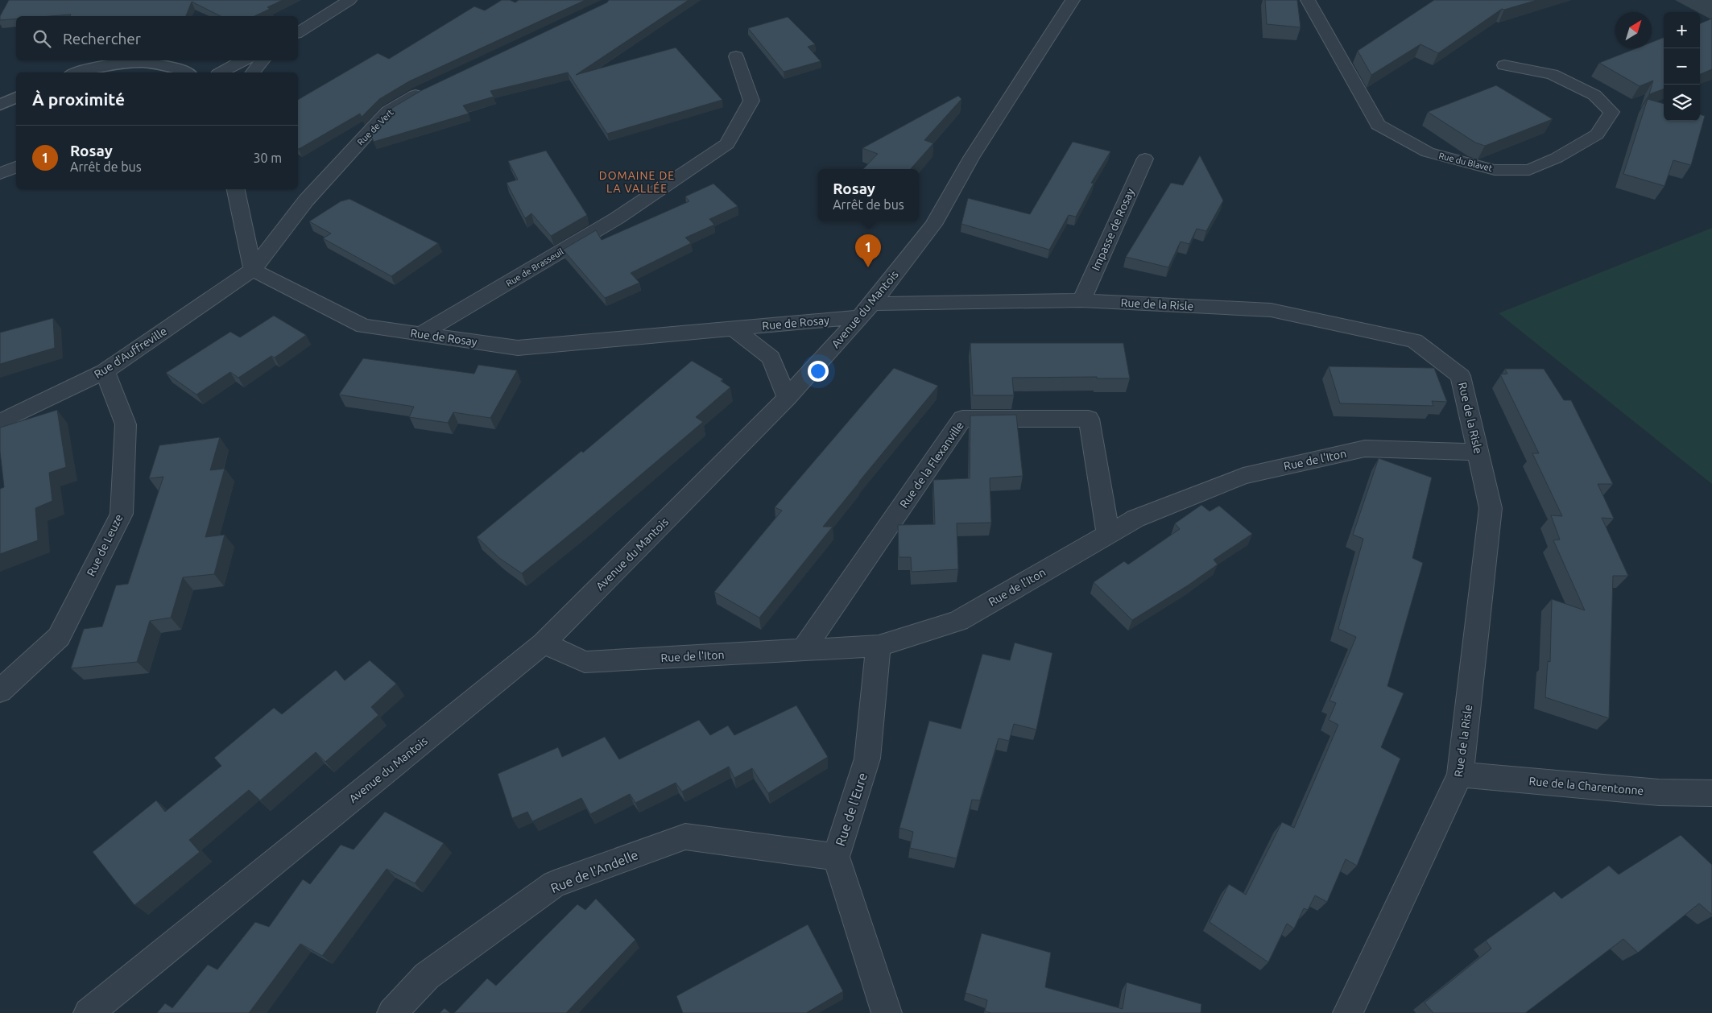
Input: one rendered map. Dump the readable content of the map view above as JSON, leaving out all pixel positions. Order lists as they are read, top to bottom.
{
  "streets": {
    "street": [
      "Rue de Vert",
      "Rue du Blavet",
      "Impasse de Rosay",
      "Rue de Brasseuil",
      "Rue de la Risle",
      "Avenue du Mantois",
      "Rue de Rosay",
      "Rue d'Auffreville",
      "Rue de l'Iton",
      "Rue de la Flexanville",
      "Rue de Leuze",
      "Rue de la Charentonne",
      "Rue de l'Eure",
      "Rue de l'Andelle"
    ]
  },
  "crossings": [
    ["Rue de Vert", "Rue de Rosay"],
    ["Rue de Vert", "Rue d'Auffreville"],
    ["Impasse de Rosay", "Rue de la Risle"],
    ["Rue de Brasseuil", "Rue de Rosay"],
    ["Rue de la Risle", "Avenue du Mantois"],
    ["Rue de la Risle", "Rue de Rosay"],
    ["Rue de la Risle", "Rue de l'Iton"],
    ["Rue de la Risle", "Rue de la Charentonne"],
    ["Avenue du Mantois", "Rue de Rosay"],
    ["Avenue du Mantois", "Rue de l'Iton"],
    ["Rue de Rosay", "Rue d'Auffreville"],
    ["Rue d'Auffreville", "Rue de Leuze"],
    ["Rue de l'Iton", "Rue de la Flexanville"],
    ["Rue de l'Iton", "Rue de l'Eure"],
    ["Rue de l'Eure", "Rue de l'Andelle"]
  ],
  "districts": ["DOMAINE DE LA VALLÉE"],
  "north": "top right",
  "page": {
    "map_buttons": ["+", "−"],
    "search": "Rechercher",
    "heading": "À proximité",
    "list": [
      {
        "mark": "1",
        "name": "Rosay",
        "note": "Arrêt de bus",
        "value": "30 m"
      }
    ],
    "popup": ["Rosay", "Arrêt de bus"],
    "pins": "1"
  }
}
